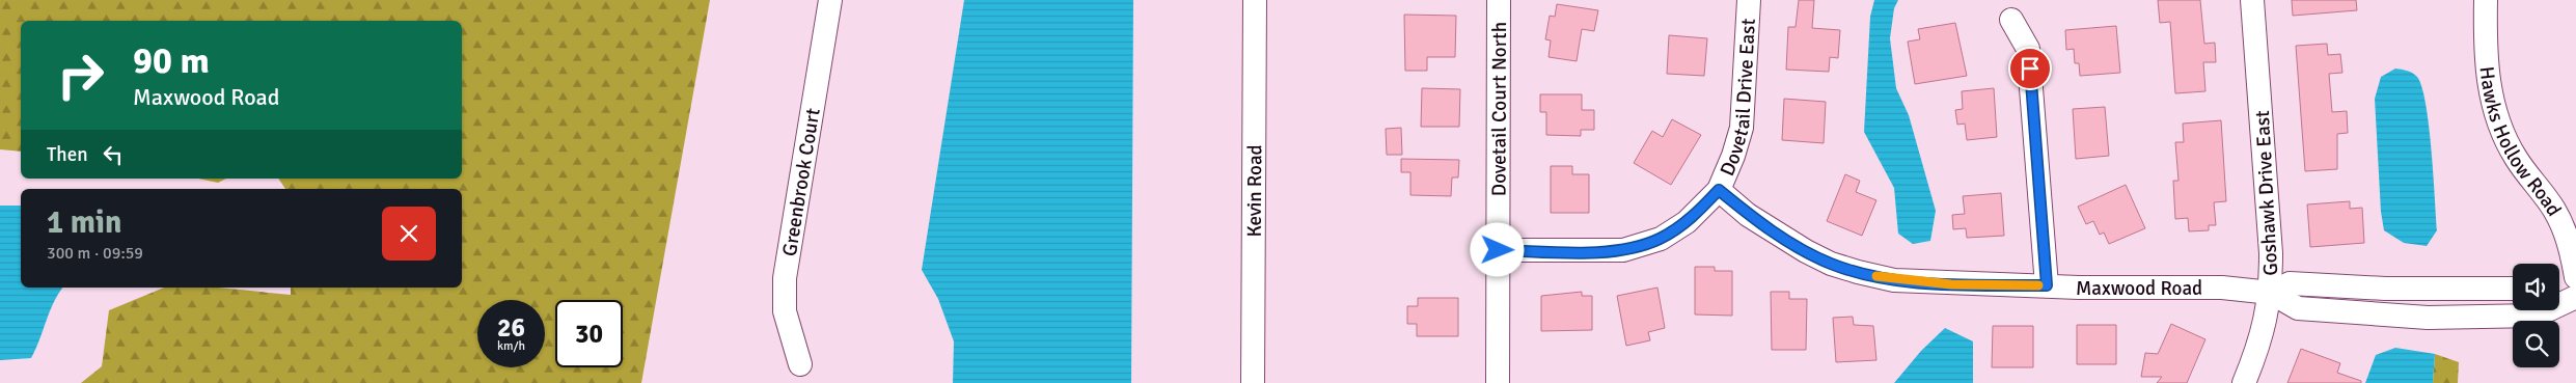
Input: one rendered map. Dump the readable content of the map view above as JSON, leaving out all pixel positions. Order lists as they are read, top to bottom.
{
  "streets": {
    "street": [
      "Dovetail Drive East",
      "Dovetail Court North",
      "Hawks Hollow Road",
      "Greenbrook Court",
      "Kevin Road",
      "Goshawk Drive East",
      "Maxwood Road"
    ]
  },
  "crossings": [
    ["Dovetail Drive East", "Maxwood Road"],
    ["Goshawk Drive East", "Maxwood Road"]
  ],
  "page": {
    "turn": ["90 m", "Maxwood Road"],
    "then": "Then",
    "heading": ["1 min", "300 m · 09:59"],
    "speed": "26 km/h",
    "limit": "30"
  }
}
